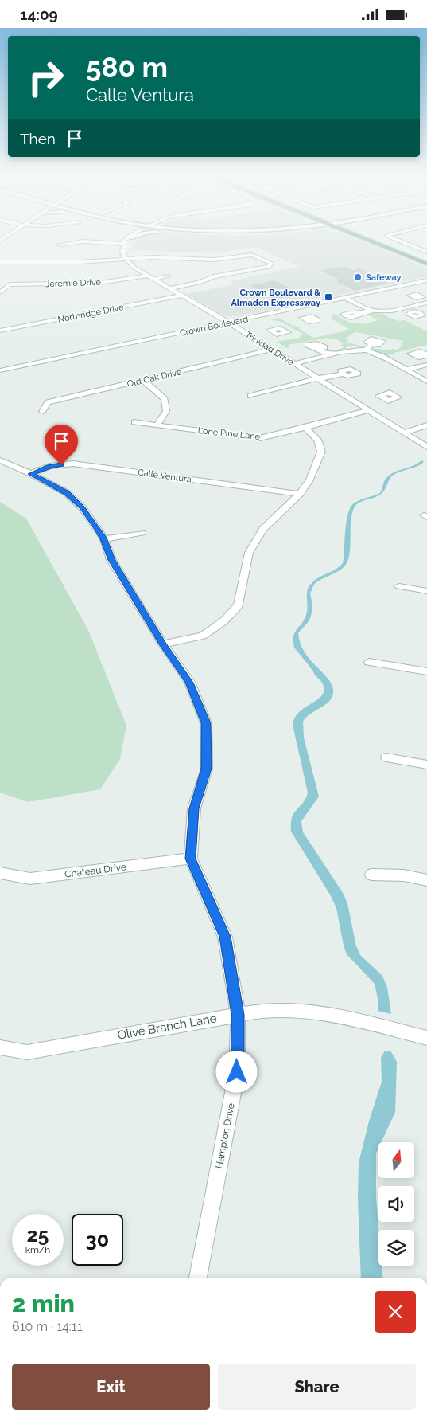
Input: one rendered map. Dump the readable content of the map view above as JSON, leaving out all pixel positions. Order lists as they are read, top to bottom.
{
  "streets": {
    "street": [
      "Jeremie Drive",
      "Northridge Drive",
      "Crown Boulevard",
      "Trinidad Drive",
      "Old Oak Drive",
      "Lone Pine Lane",
      "Calle Ventura",
      "Chateau Drive",
      "Olive Branch Lane",
      "Hampton Drive"
    ]
  },
  "crossings": [
    ["Jeremie Drive", "Trinidad Drive"],
    ["Northridge Drive", "Trinidad Drive"],
    ["Crown Boulevard", "Trinidad Drive"],
    ["Trinidad Drive", "Old Oak Drive"],
    ["Trinidad Drive", "Lone Pine Lane"],
    ["Calle Ventura", "Hampton Drive"],
    ["Chateau Drive", "Hampton Drive"],
    ["Olive Branch Lane", "Hampton Drive"]
  ],
  "places": {
    "other": ["Safeway"],
    "transit": ["Crown Boulevard & Almaden Expressway"]
  },
  "north": "top",
  "page": {
    "status": "14:09",
    "turn": ["580 m", "Calle Ventura"],
    "then": "Then",
    "speed": "25 km/h",
    "limit": "30",
    "heading": ["2 min", "610 m · 14:11"],
    "buttons": ["Exit", "Share"]
  }
}
